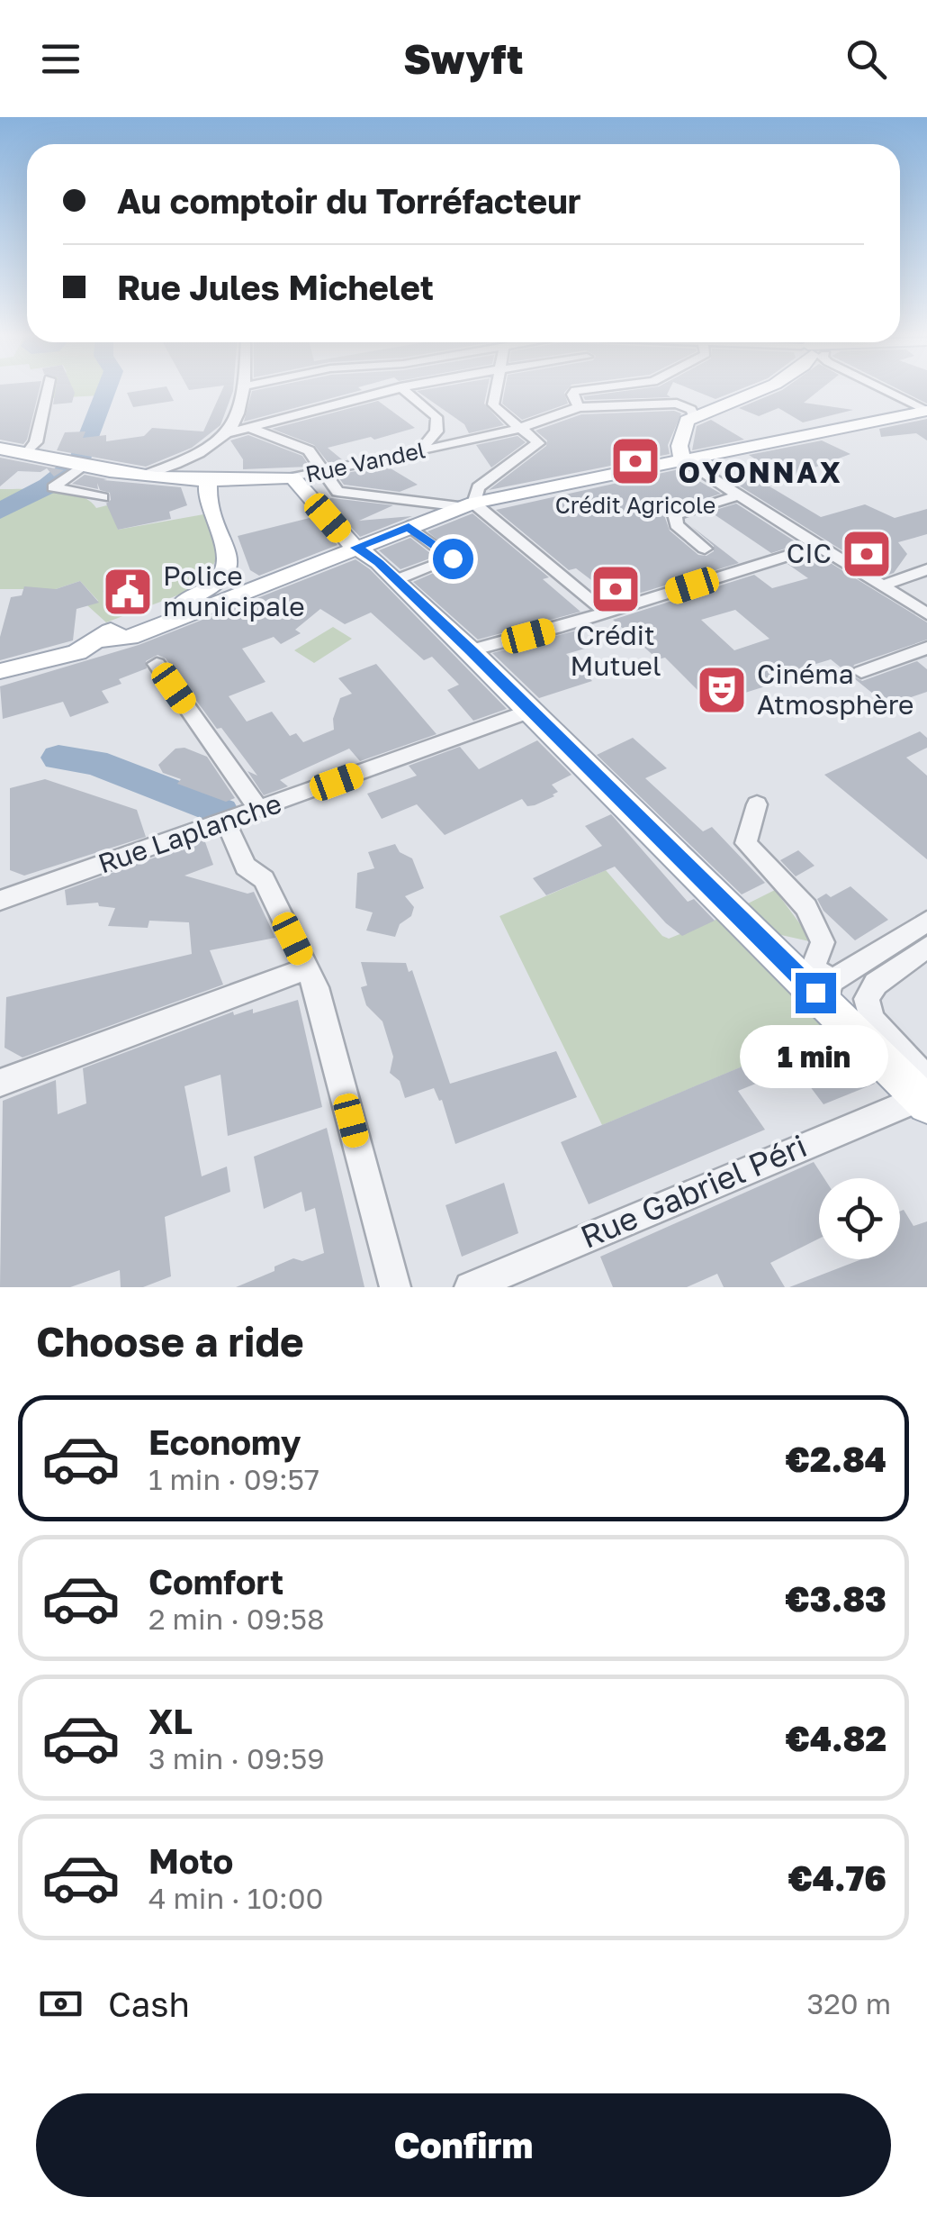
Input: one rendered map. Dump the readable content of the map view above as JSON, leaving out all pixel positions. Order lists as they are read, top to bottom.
{
  "streets": {
    "main road": ["Rue Vandel"],
    "street": ["Rue Laplanche", "Rue Gabriel Péri"]
  },
  "districts": ["OYONNAX"],
  "places": {
    "bank": ["Crédit Agricole", "CIC", "Crédit Mutuel"],
    "public building": ["Police municipale"],
    "theatre": ["Cinéma Atmosphère"]
  },
  "page": {
    "header": "Swyft",
    "banner": ["Au comptoir du Torréfacteur", "Rue Jules Michelet"],
    "bubble": "1 min",
    "heading": "Choose a ride",
    "list": [
      {
        "name": "Economy",
        "note": "1 min · 09:57",
        "value": "€2.84"
      },
      {
        "name": "Comfort",
        "note": "2 min · 09:58",
        "value": "€3.83"
      },
      {
        "name": "XL",
        "note": "3 min · 09:59",
        "value": "€4.82"
      },
      {
        "name": "Moto",
        "note": "4 min · 10:00",
        "value": "€4.76"
      }
    ],
    "pay": ["Cash", "320 m"],
    "buttons": "Confirm"
  }
}
